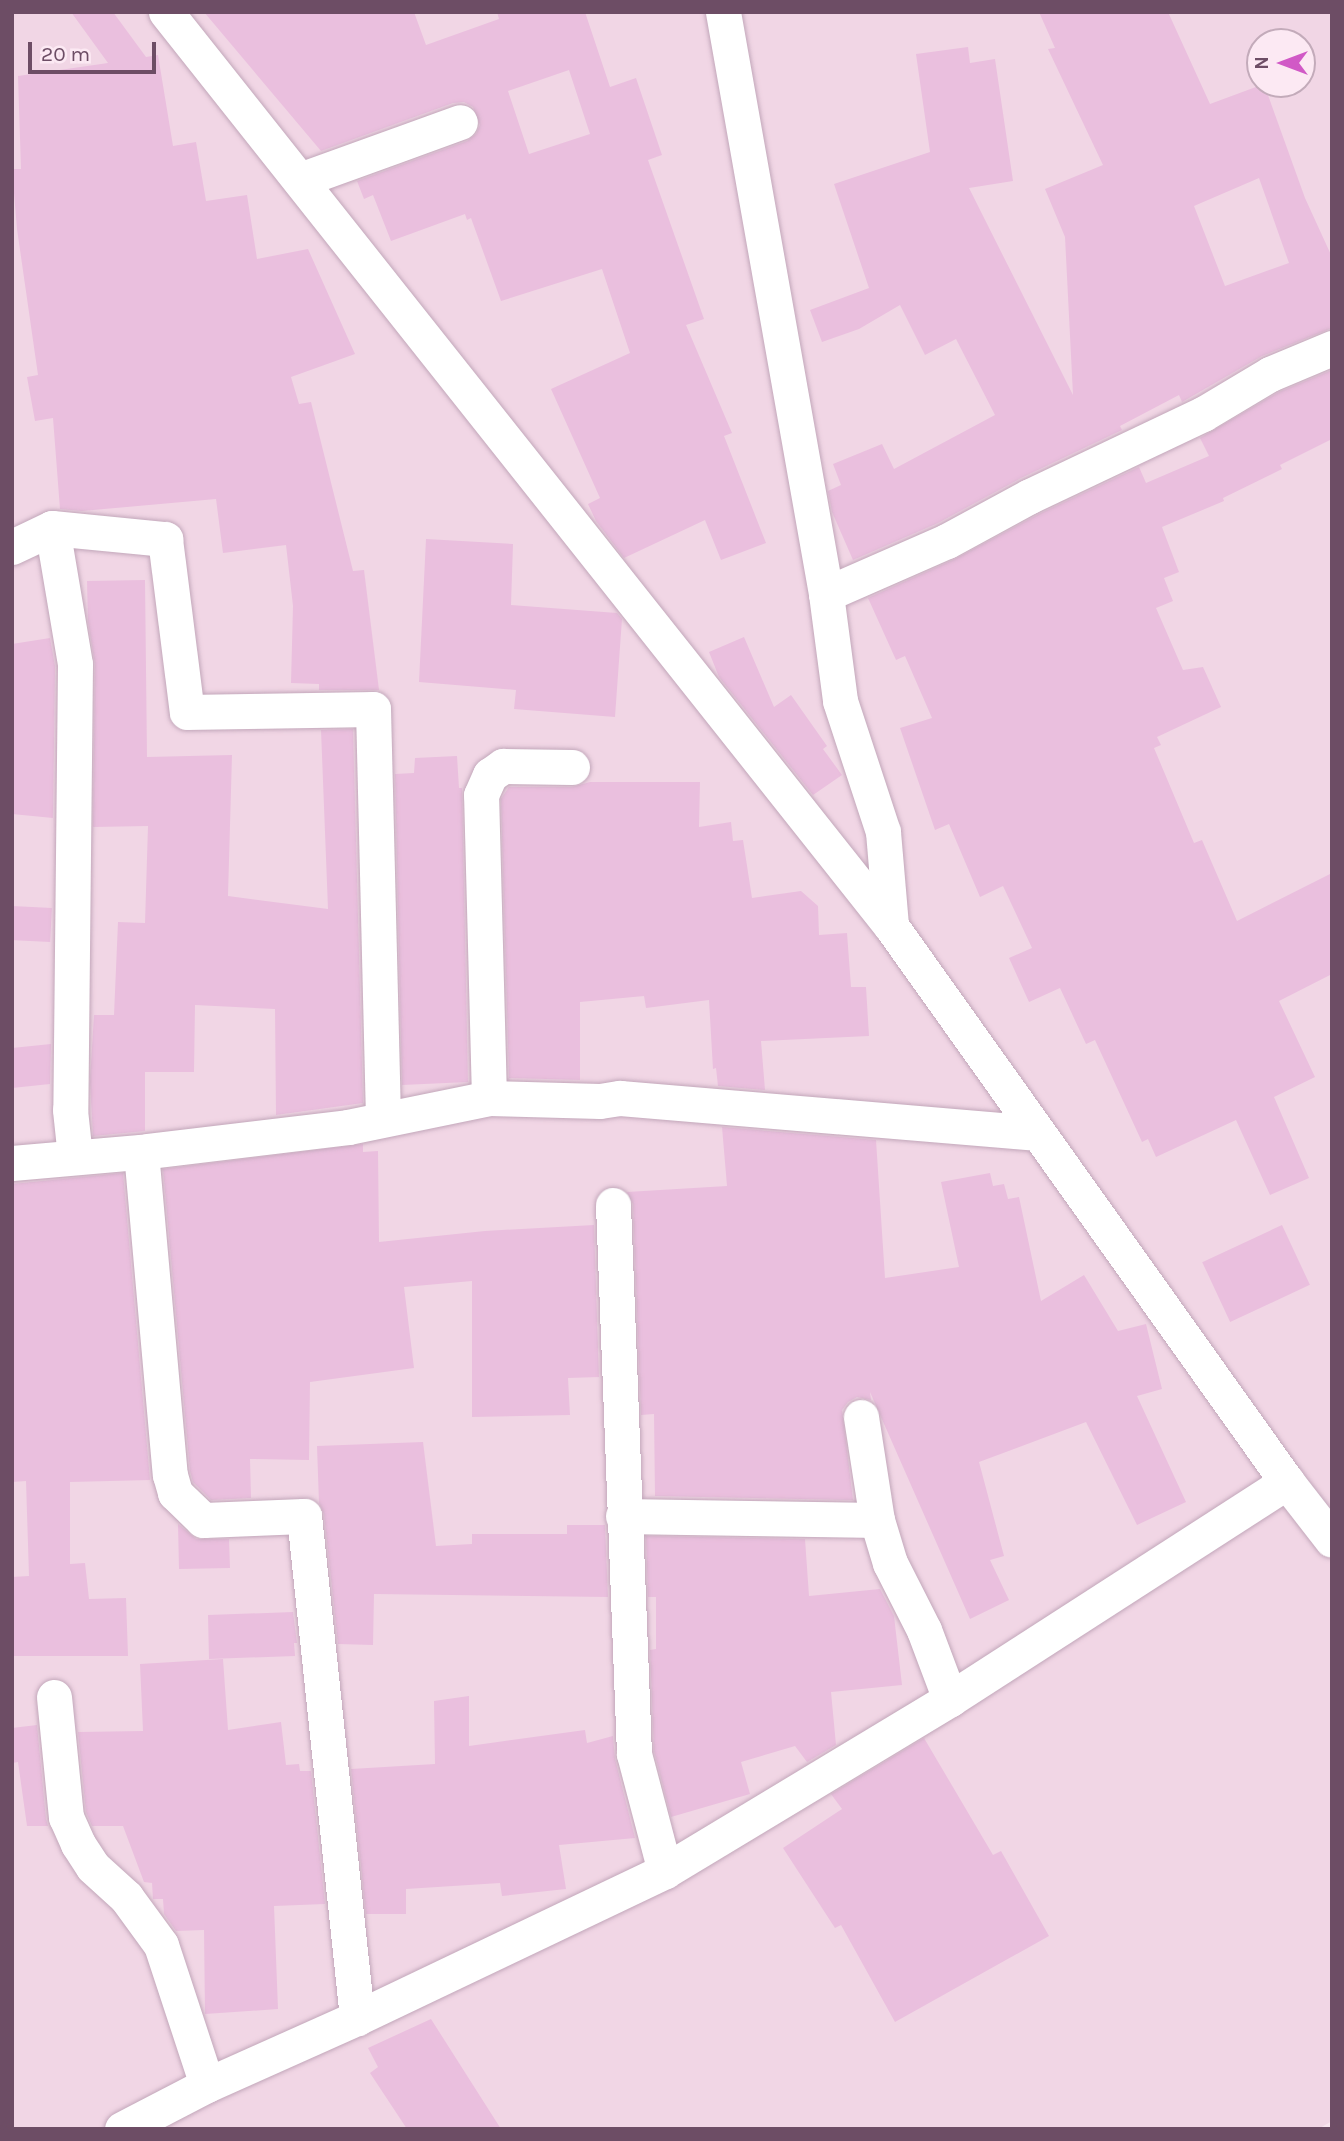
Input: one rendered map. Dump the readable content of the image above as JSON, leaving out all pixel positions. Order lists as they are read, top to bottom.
{
  "scale_bar": "20 m",
  "north": "left"
}
